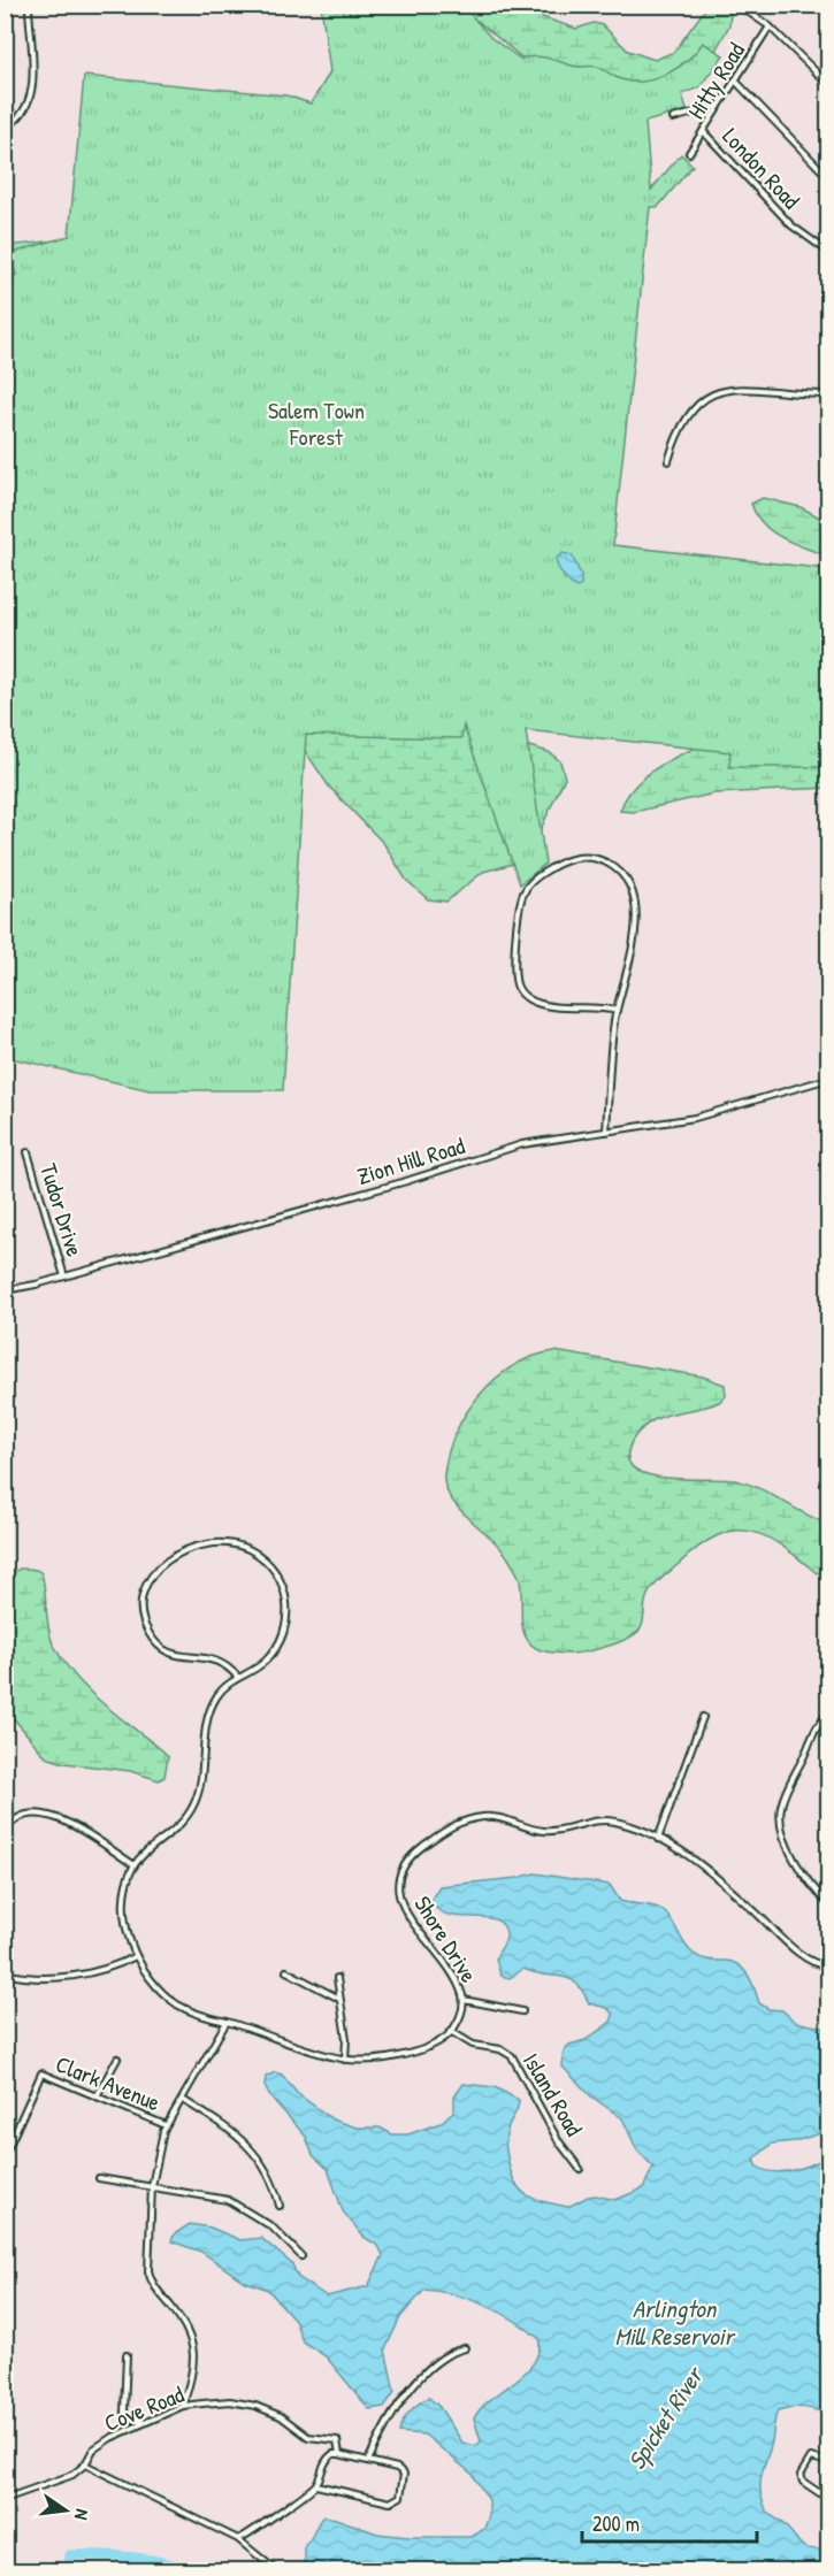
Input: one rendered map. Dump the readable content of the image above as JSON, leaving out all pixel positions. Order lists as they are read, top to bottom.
{
  "streets": {
    "street": [
      "Hitty Road",
      "London Road",
      "Zion Hill Road",
      "Tudor Drive",
      "Shore Drive",
      "Clark Avenue",
      "Island Road",
      "Cove Road"
    ]
  },
  "crossings": [
    ["Hitty Road", "London Road"],
    ["Zion Hill Road", "Tudor Drive"],
    ["Shore Drive", "Island Road"]
  ],
  "water": ["Arlington Mill Reservoir", "Spicket River"],
  "parks": ["Salem Town Forest"],
  "scale_bar": "200 m",
  "north": "right"
}
